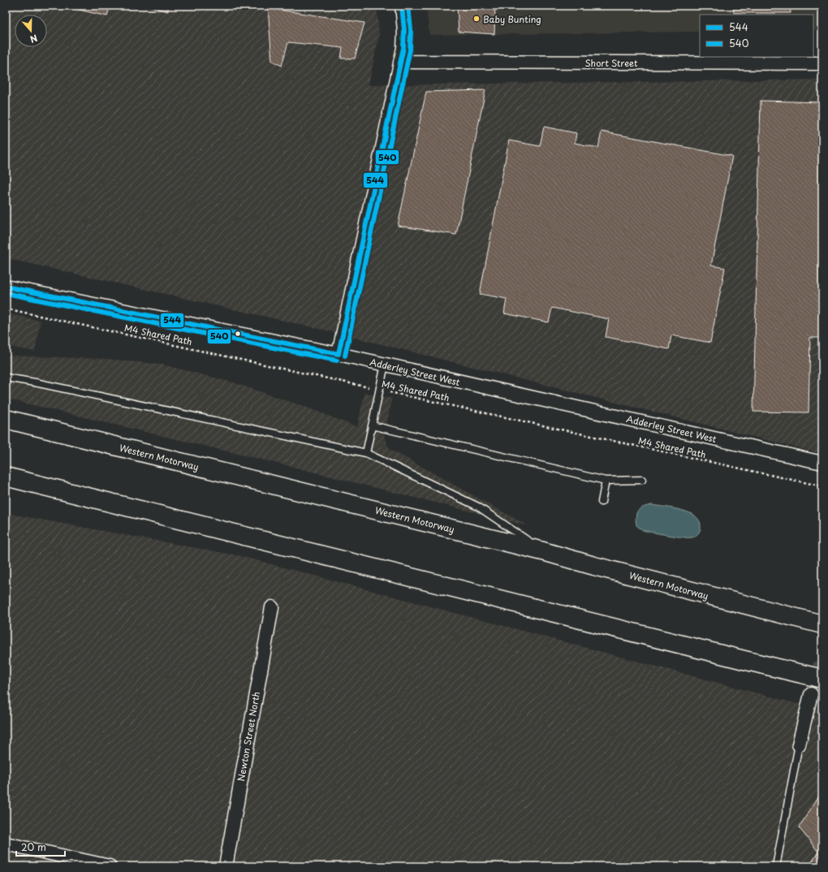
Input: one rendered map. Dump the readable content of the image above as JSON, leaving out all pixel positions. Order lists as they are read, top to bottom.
{
  "streets": {
    "highway": ["Western Motorway"],
    "street": ["Short Street", "Adderley Street West", "Newton Street North"],
    "path": ["M4 Shared Path"]
  },
  "places": ["Baby Bunting"],
  "lines": ["transit line 544", "transit line 540"],
  "legend": ["544", "540"],
  "scale_bar": "20 m",
  "north": "bottom"
}
